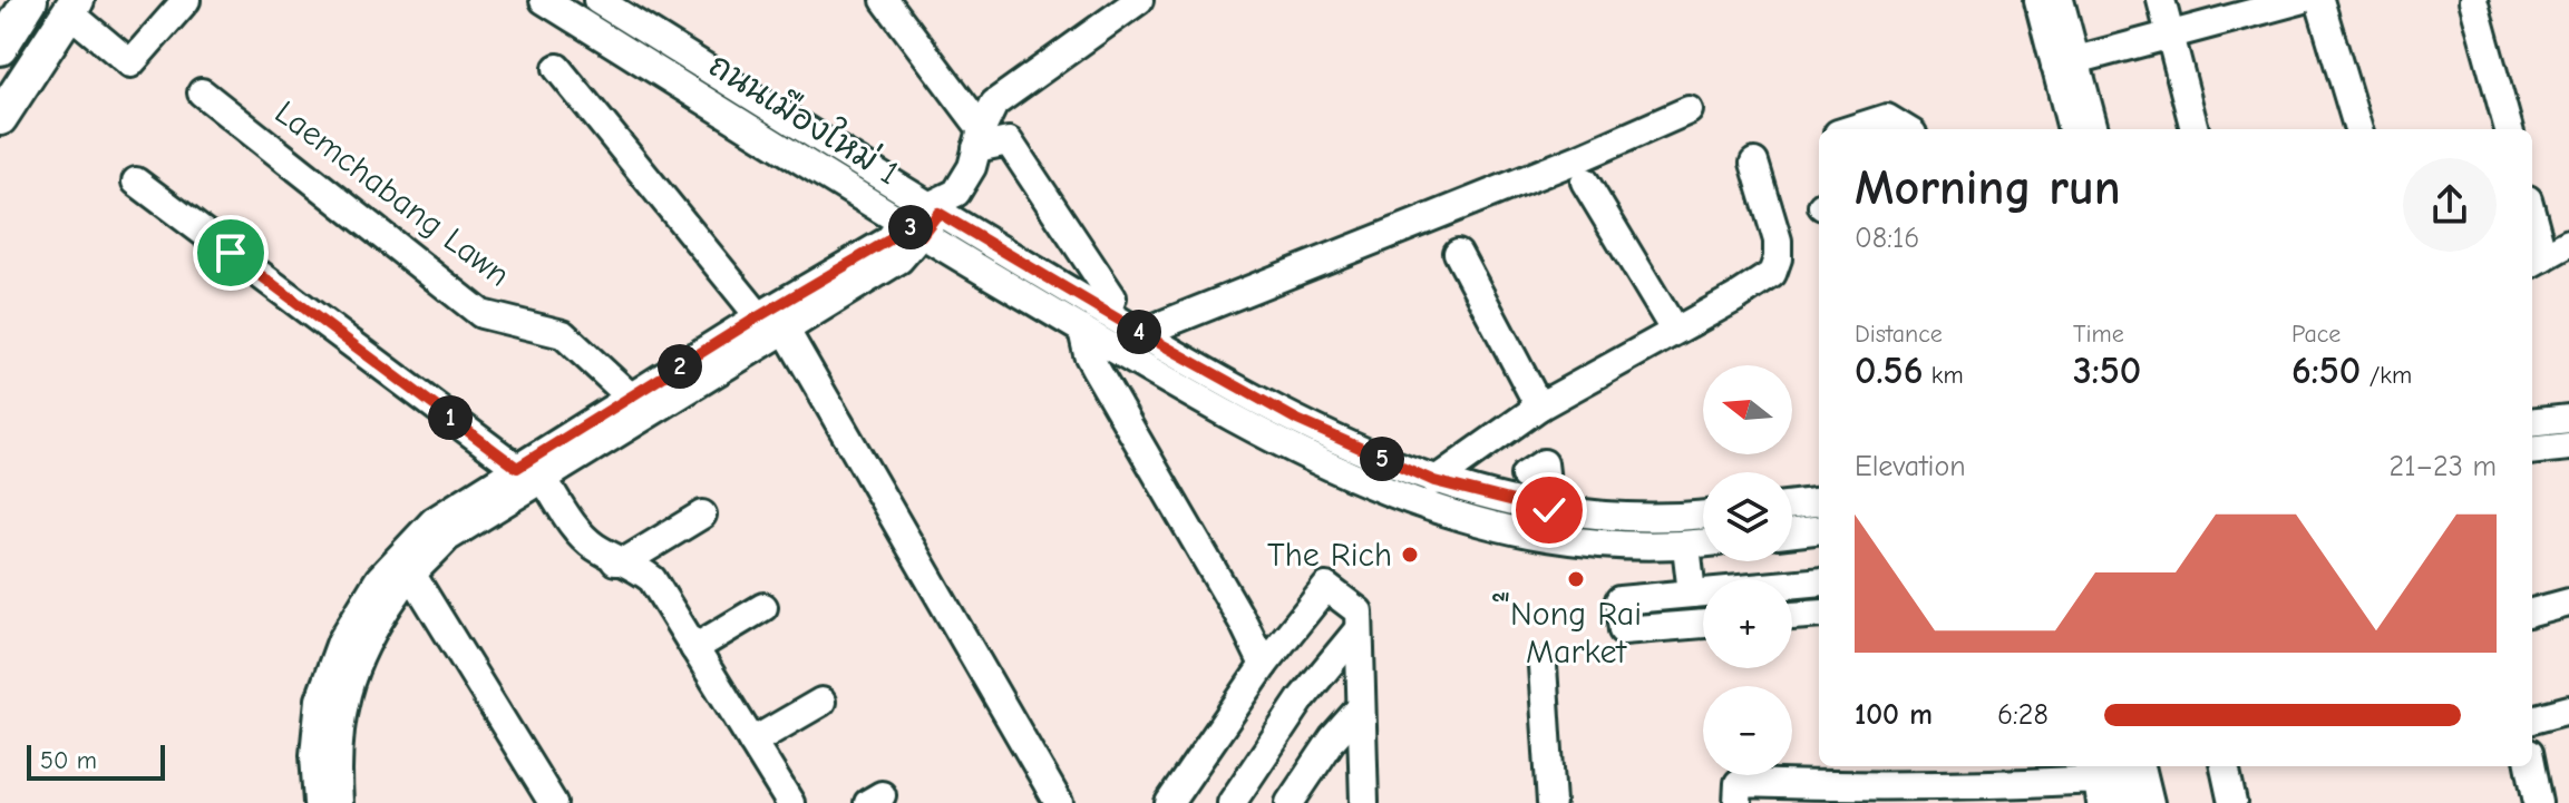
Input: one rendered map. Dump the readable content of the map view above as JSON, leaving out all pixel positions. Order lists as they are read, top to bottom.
{
  "streets": {
    "street": ["ถนนเมืองใหม่ 1", "Laemchabang Lawn"]
  },
  "places": ["The Rich", "ืNong Rai Market"],
  "scale_bar": "50 m",
  "north": "left",
  "page": {
    "heading": ["Morning run", "08:16"],
    "pins": [
      "3",
      "4",
      "2",
      "1",
      "5"
    ],
    "stats": [
      ["Distance", "0.56 km"],
      ["Time", "3:50"],
      ["Pace", "6:50 /km"]
    ],
    "map_buttons": ["+", "−"],
    "chart": ["Elevation", "21–23 m"],
    "list": [
      {
        "name": "100 m",
        "note": "6:28"
      }
    ],
    "scale": "50 m"
  }
}
